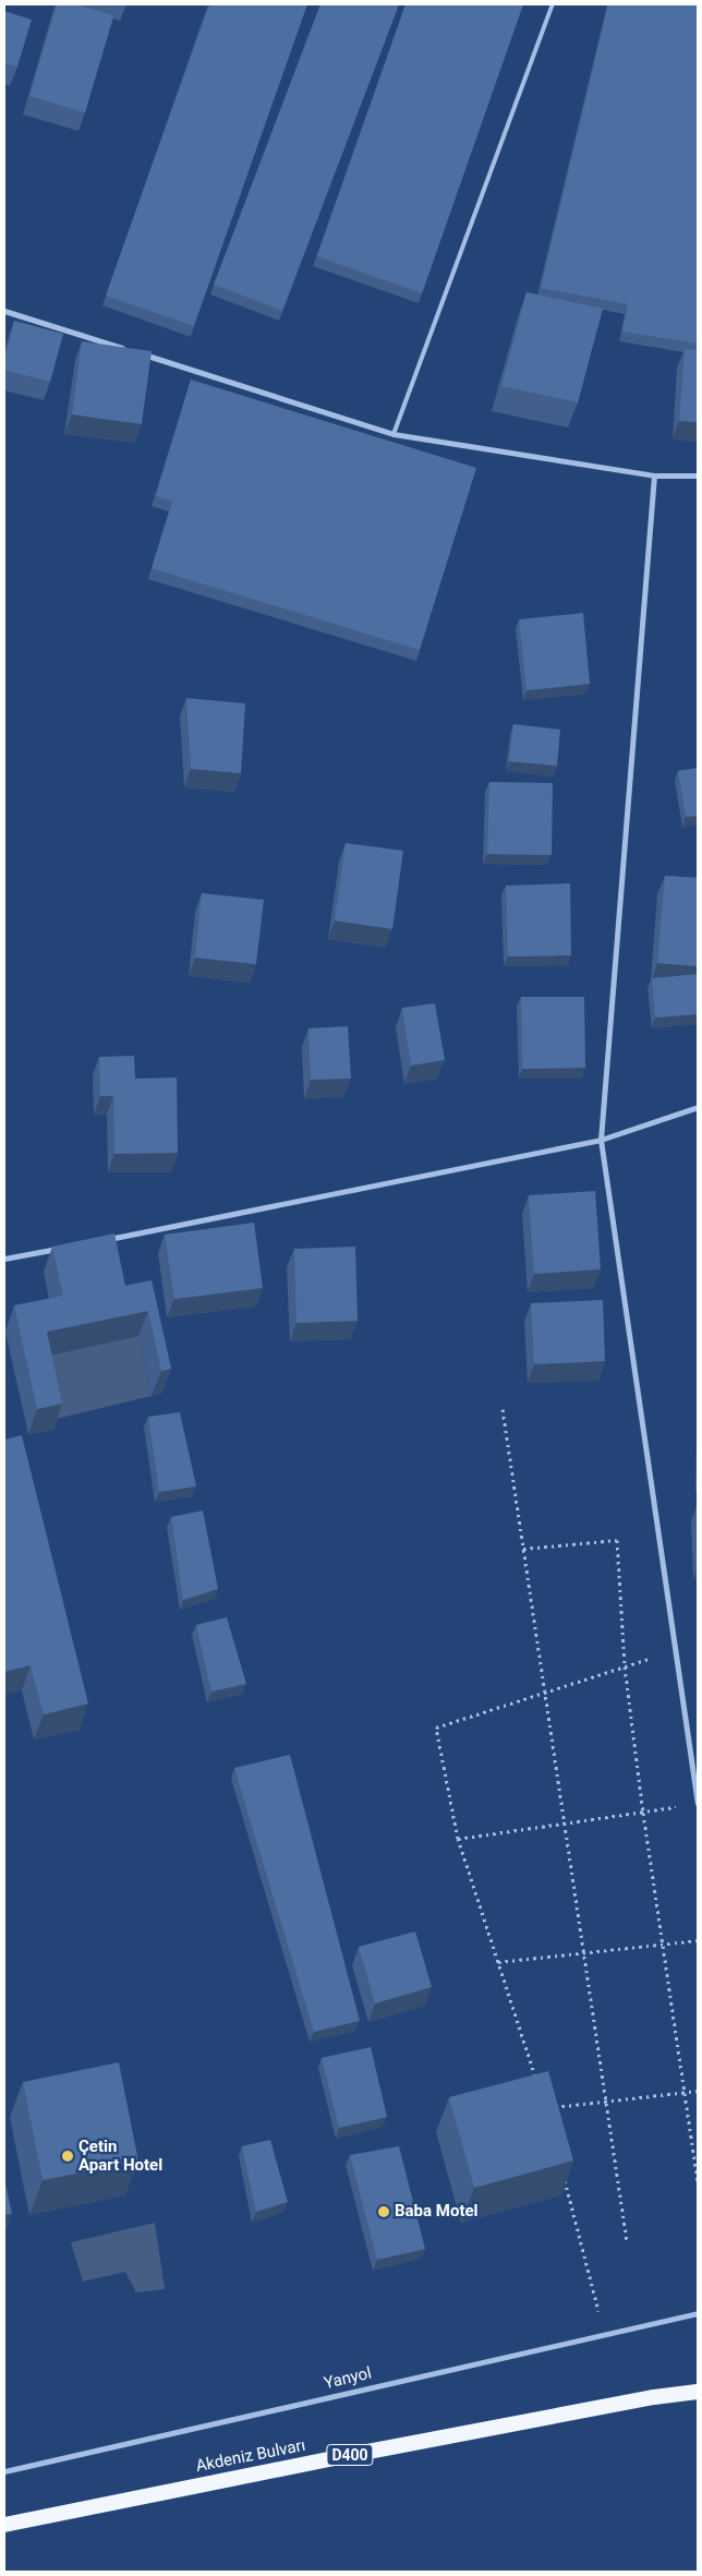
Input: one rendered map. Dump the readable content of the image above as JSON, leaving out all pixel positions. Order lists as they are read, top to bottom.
{
  "streets": {
    "highway": ["D400", "Akdeniz Bulvarı"],
    "street": ["Yanyol"]
  },
  "places": ["Çetin Apart Hotel", "Baba Motel"]
}
